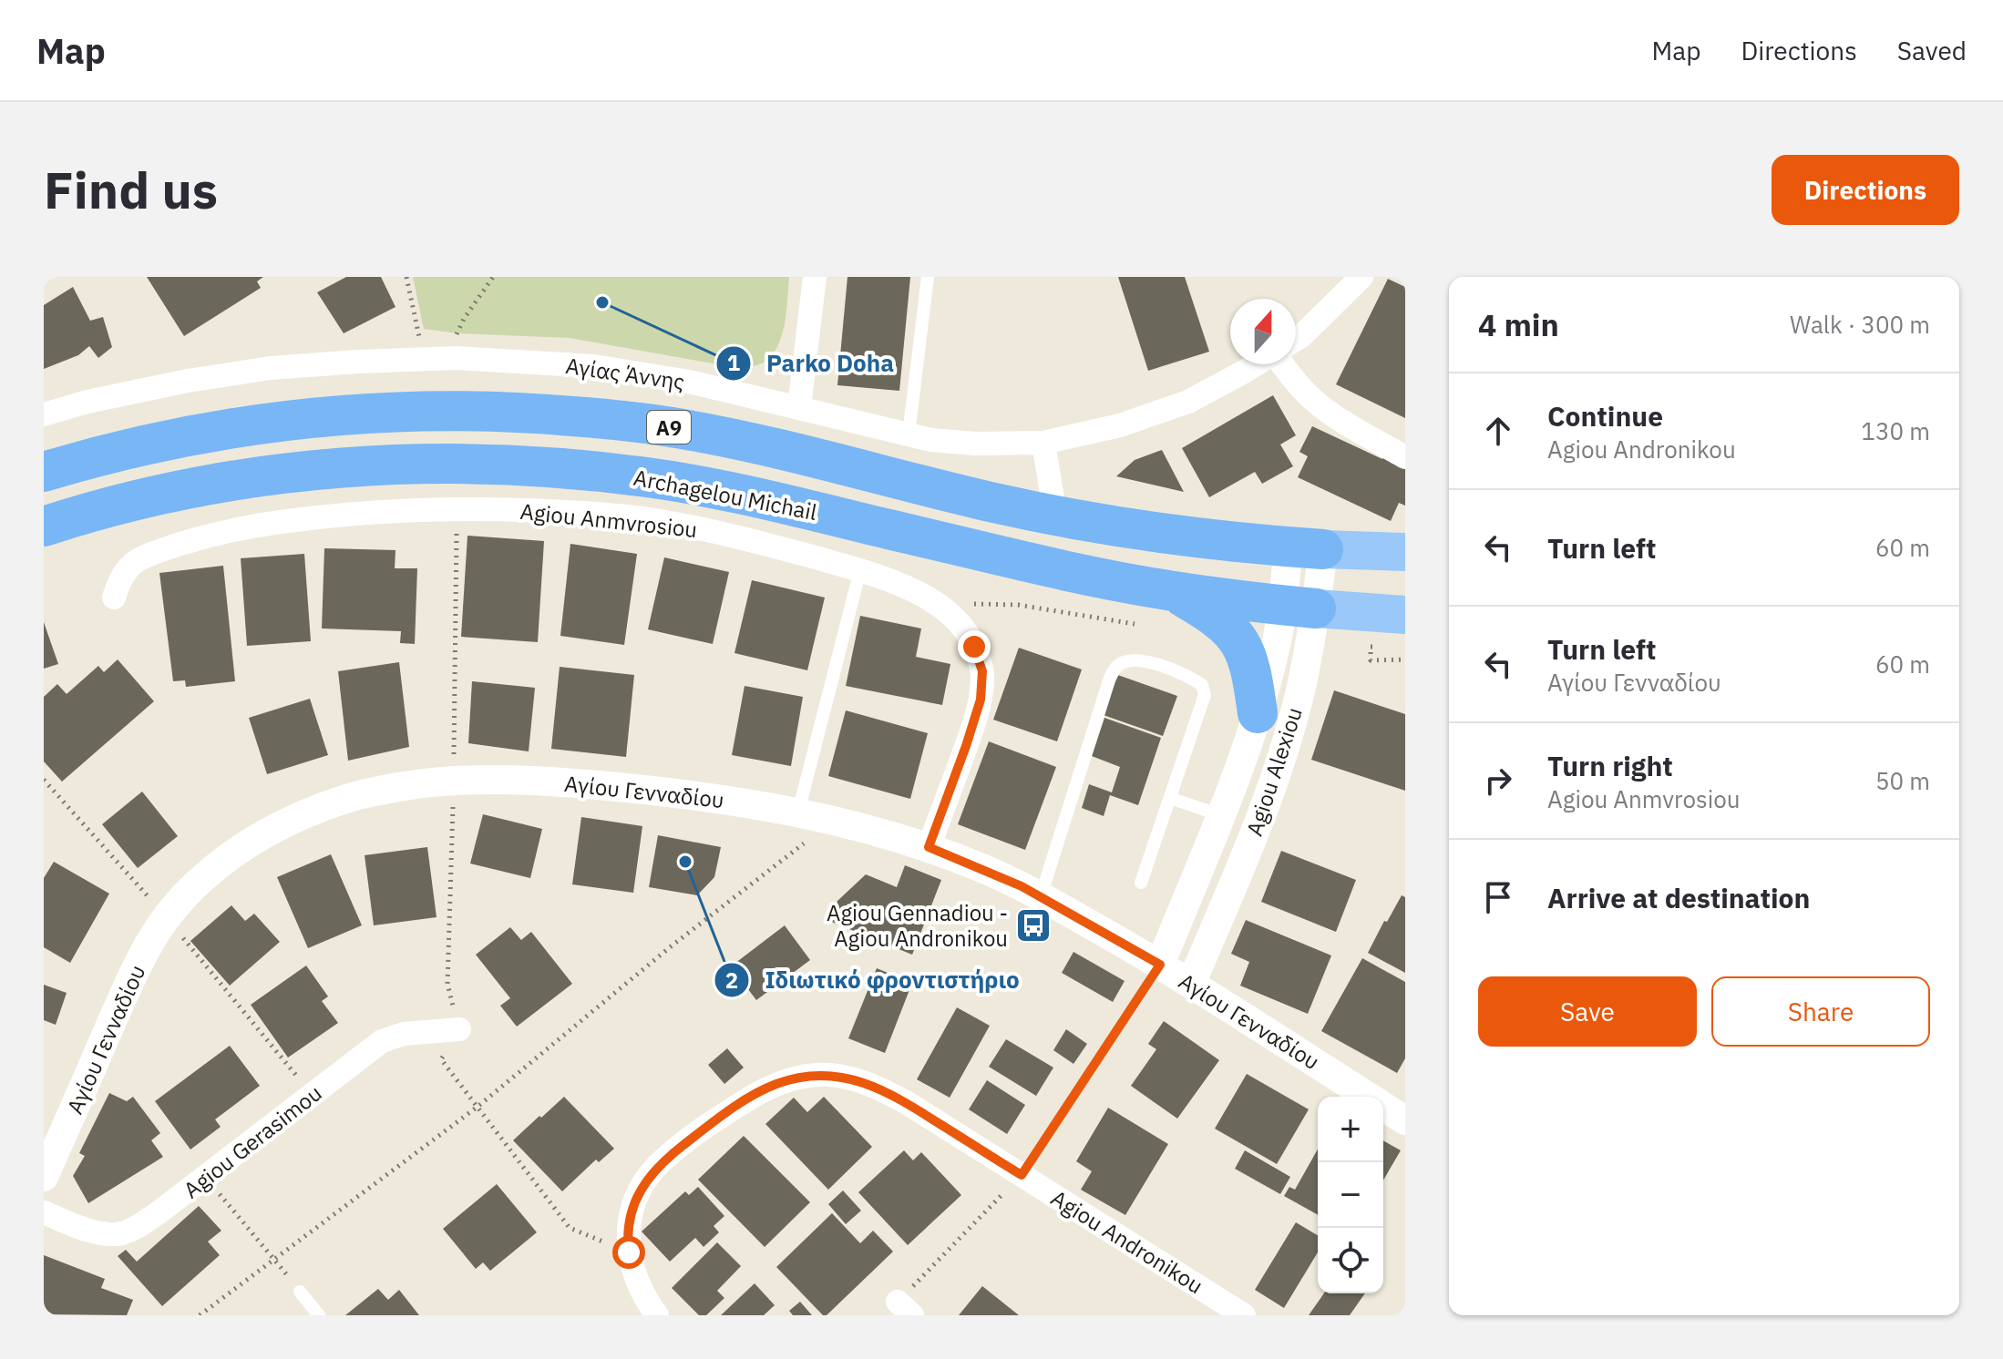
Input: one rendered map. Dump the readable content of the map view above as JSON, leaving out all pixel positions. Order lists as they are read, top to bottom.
{
  "streets": {
    "highway": ["A9", "Archagelou Michail"],
    "street": [
      "Αγίας Άννης",
      "Agiou Anmvrosiou",
      "Agiou Alexiou",
      "Αγίου Γενναδίου",
      "Agiou Gerasimou",
      "Agiou Andronikou"
    ]
  },
  "crossings": [
    ["A9", "Agiou Alexiou"],
    ["Archagelou Michail", "Agiou Alexiou"],
    ["Agiou Anmvrosiou", "Αγίου Γενναδίου"],
    ["Agiou Alexiou", "Αγίου Γενναδίου"]
  ],
  "places": {
    "other": ["Parko Doha", "Ιδιωτικό φροντιστήριο"],
    "bus stop": ["Agiou Gennadiou - Agiou Andronikou"]
  },
  "north": "top",
  "page": {
    "header": "Map",
    "nav": ["Map", "Directions", "Saved"],
    "buttons": [
      "Directions",
      ["Save", "Share"]
    ],
    "title": "Find us",
    "heading": ["4 min", "Walk · 300 m"],
    "list": [
      ["Continue", "Agiou Andronikou", "130 m"],
      ["Turn left", "60 m"],
      ["Turn left", "Αγίου Γενναδίου", "60 m"],
      ["Turn right", "Agiou Anmvrosiou", "50 m"],
      "Arrive at destination"
    ],
    "map_buttons": ["+", "−"]
  }
}
